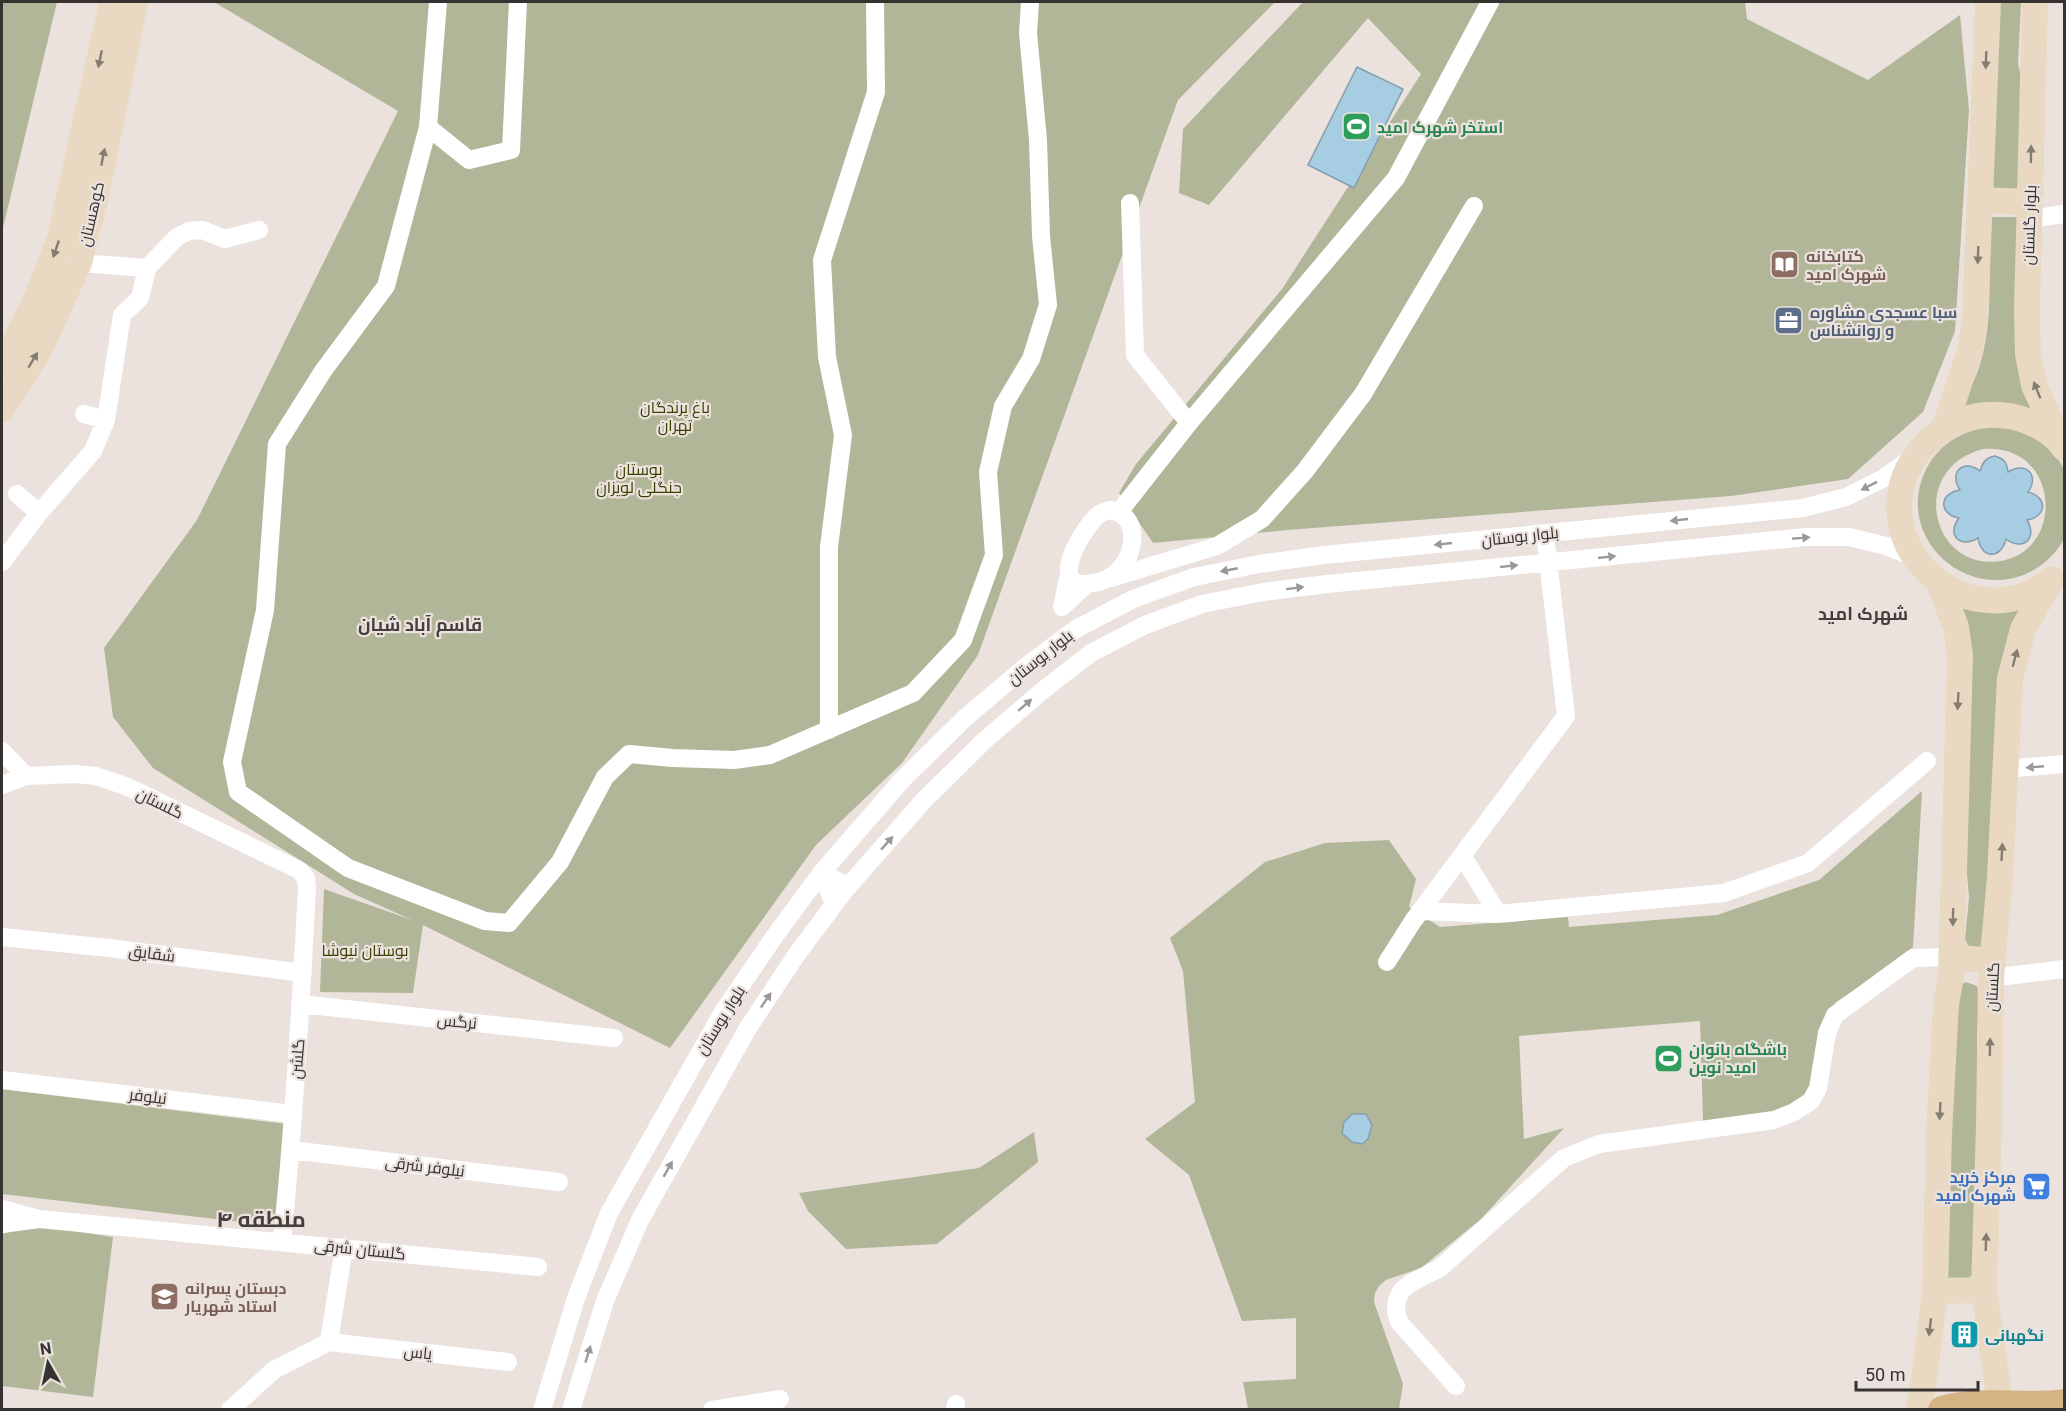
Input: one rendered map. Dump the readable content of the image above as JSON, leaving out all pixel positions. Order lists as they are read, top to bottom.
{
  "streets": {
    "main road": ["کوهستان", "بلوار گلستان", "گلستان"],
    "street": [
      "بلوار بوستان",
      "شقایق",
      "نرگس",
      "گلشن",
      "نیلوفر",
      "نیلوفر شرقی",
      "گلستان شرقی",
      "یاس"
    ]
  },
  "crossings": [
    ["گلستان", "گلشن"],
    ["شقایق", "گلشن"],
    ["نرگس", "گلشن"],
    ["گلشن", "نیلوفر"],
    ["گلشن", "نیلوفر شرقی"],
    ["گلشن", "گلستان شرقی"]
  ],
  "districts": ["شهرک امید", "قاسم آباد شیان", "منطقه ۴"],
  "parks": ["باغ پرندگان تهران", "بوستان جنگلی لویزان", "بوستان نیوشا"],
  "places": {
    "sports": ["استخر شهرک امید", "باشگاه بانوان امید نوین"],
    "library": ["کتابخانه شهرک امید"],
    "office": ["سبا عسجدی مشاوره و روانشناس"],
    "supermarket": ["مرکز خرید شهرک امید"],
    "school or university": ["دبستان پسرانه استاد شهريار"],
    "building": ["نگهبانی"]
  },
  "scale_bar": "50 m",
  "north": "top"
}
